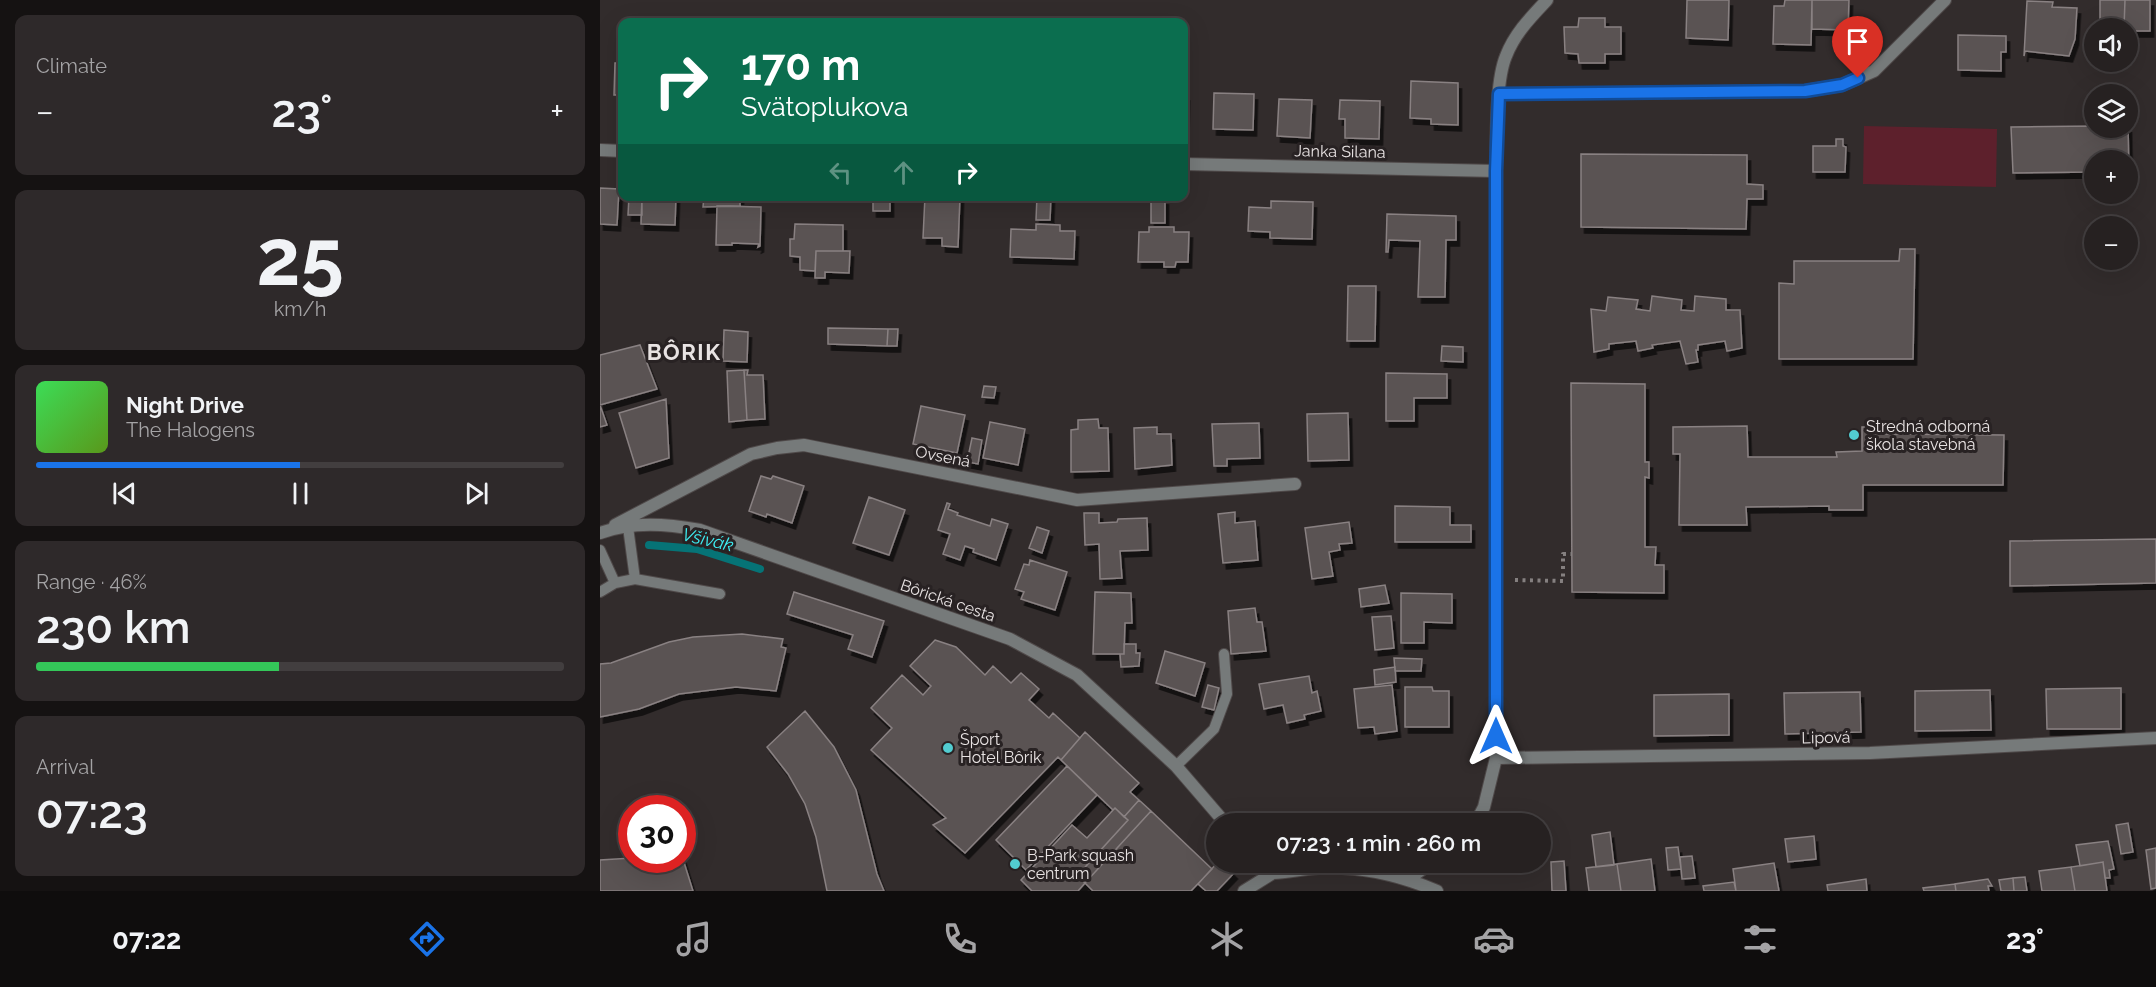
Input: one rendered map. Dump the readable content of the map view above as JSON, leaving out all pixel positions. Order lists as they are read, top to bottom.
{
  "streets": {
    "street": [
      "Janka Silana",
      "Ovsená",
      "Bôrická cesta",
      "Lipová"
    ]
  },
  "crossings": [
    ["Ovsená", "Bôrická cesta"]
  ],
  "districts": ["BÔRIK"],
  "water": ["Všivák"],
  "places": ["Stredná odborná škola stavebná", "Šport Hotel Bôrik", "B-Park squash centrum"],
  "page": {
    "tile": [
      "Climate",
      ["25", "km/h"],
      ["Range · 46%", "230 km"],
      ["Arrival", "07:23"]
    ],
    "map_buttons": ["+", "−"],
    "turn": ["170 m", "Svätoplukova"],
    "heat": ["−", "23°", "+"],
    "song": ["Night Drive", "The Halogens"],
    "limit": "30",
    "trip": "07:23 · 1 min · 260 m",
    "tabs": ["07:22", "23°"]
  }
}
